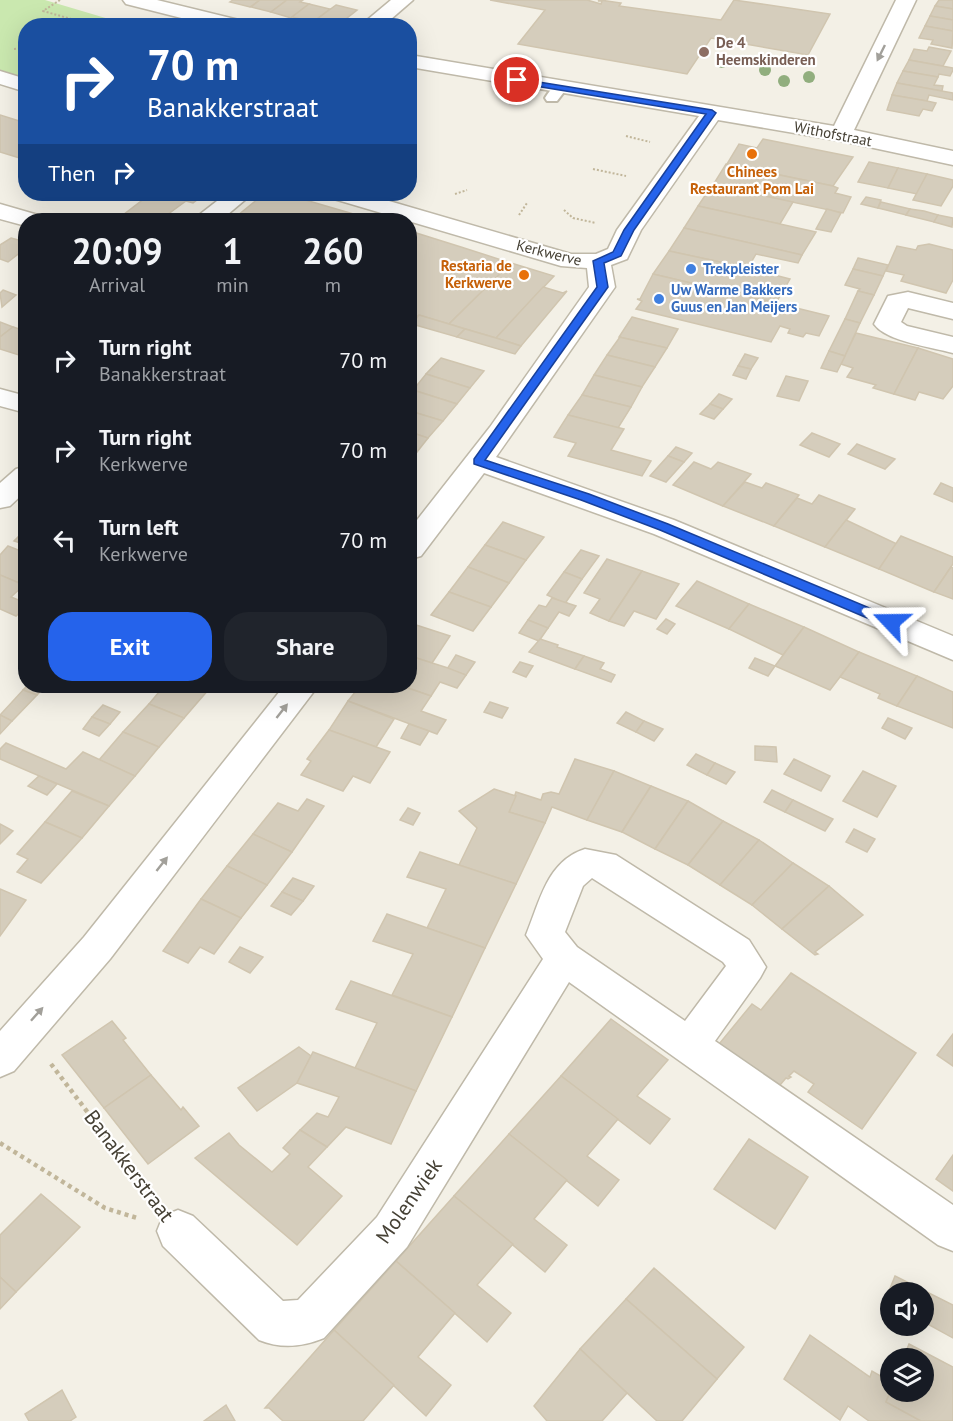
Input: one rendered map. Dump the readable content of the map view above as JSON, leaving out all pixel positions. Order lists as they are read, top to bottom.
{
  "streets": {
    "street": ["Withofstraat", "Kerkwerve", "Molenwiek"],
    "path": ["Banakkerstraat"]
  },
  "crossings": [
    ["Withofstraat", "Kerkwerve"],
    ["Banakkerstraat", "Molenwiek"]
  ],
  "places": [
    "De 4 Heemskinderen",
    "Chinees Restaurant Pom Lai",
    "Trekpleister",
    "Restaria de Kerkwerve",
    "Uw Warme Bakkers Guus en Jan Meijers"
  ],
  "page": {
    "turn": ["70 m", "Banakkerstraat"],
    "then": "Then",
    "eta": [
      "20:09",
      "Arrival",
      "1",
      "min",
      "260",
      "m"
    ],
    "list": [
      {
        "name": "Turn right",
        "note": "Banakkerstraat",
        "value": "70 m"
      },
      {
        "name": "Turn right",
        "note": "Kerkwerve",
        "value": "70 m"
      },
      {
        "name": "Turn left",
        "note": "Kerkwerve",
        "value": "70 m"
      }
    ],
    "buttons": ["Exit", "Share"]
  }
}
